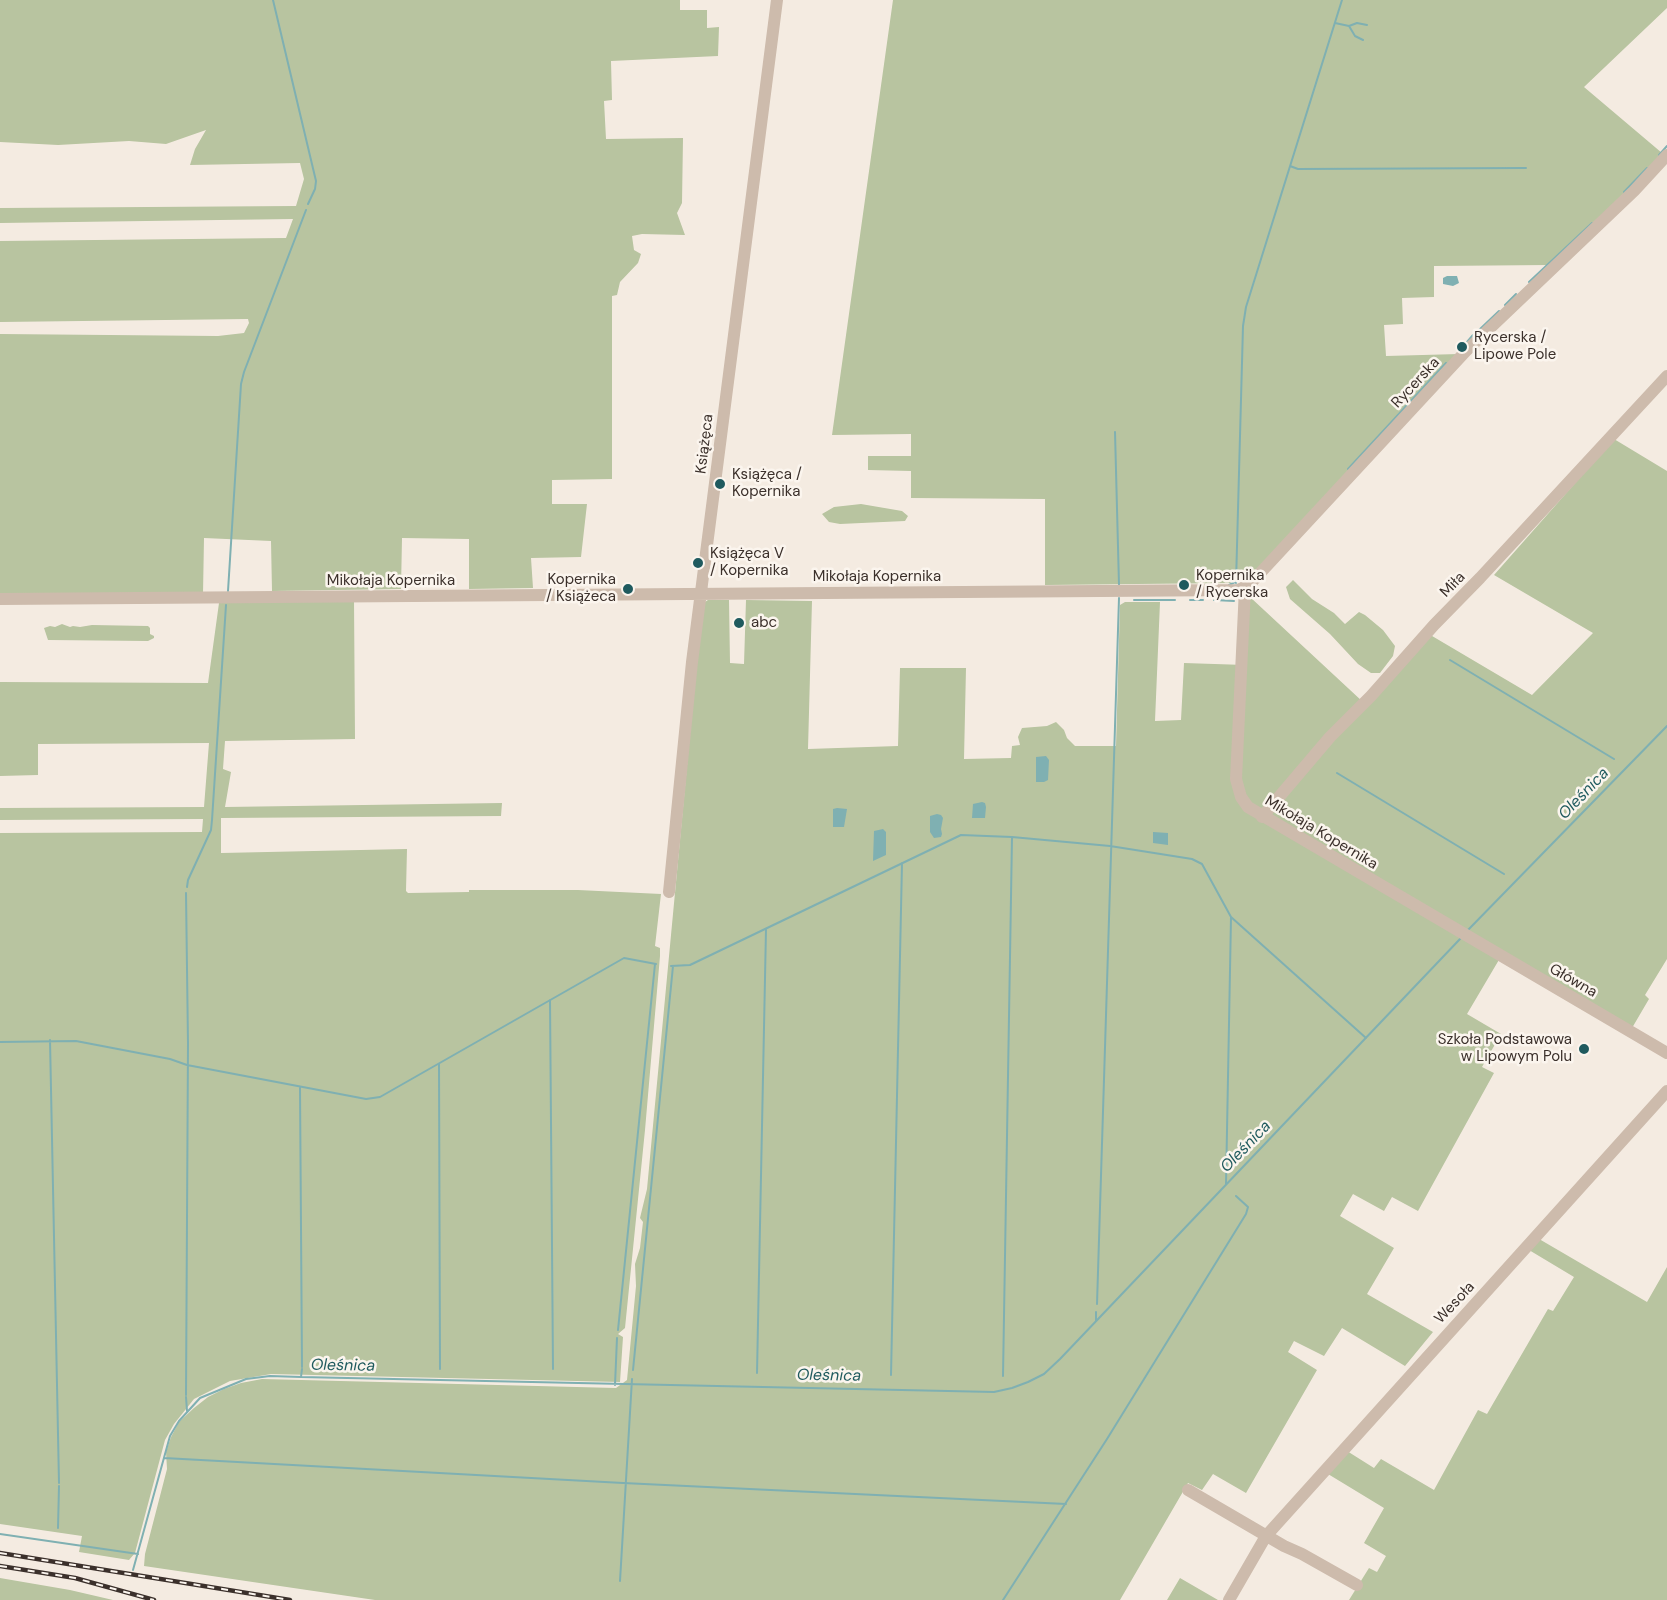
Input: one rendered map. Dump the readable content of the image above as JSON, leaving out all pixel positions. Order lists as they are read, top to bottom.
{
  "streets": {
    "street": [
      "Rycerska",
      "Książęca",
      "Mikołaja Kopernika",
      "Miła",
      "Główna",
      "Wesoła"
    ]
  },
  "crossings": [
    ["Rycerska", "Mikołaja Kopernika"],
    ["Książęca", "Mikołaja Kopernika"],
    ["Mikołaja Kopernika", "Miła"],
    ["Mikołaja Kopernika", "Główna"]
  ],
  "water": ["Oleśnica"],
  "places": [
    "Rycerska / Lipowe Pole",
    "Książęca / Kopernika",
    "Książęca V / Kopernika",
    "Kopernika / Rycerska",
    "Kopernika / Książeca",
    "abc",
    "Szkoła Podstawowa w Lipowym Polu"
  ]
}
